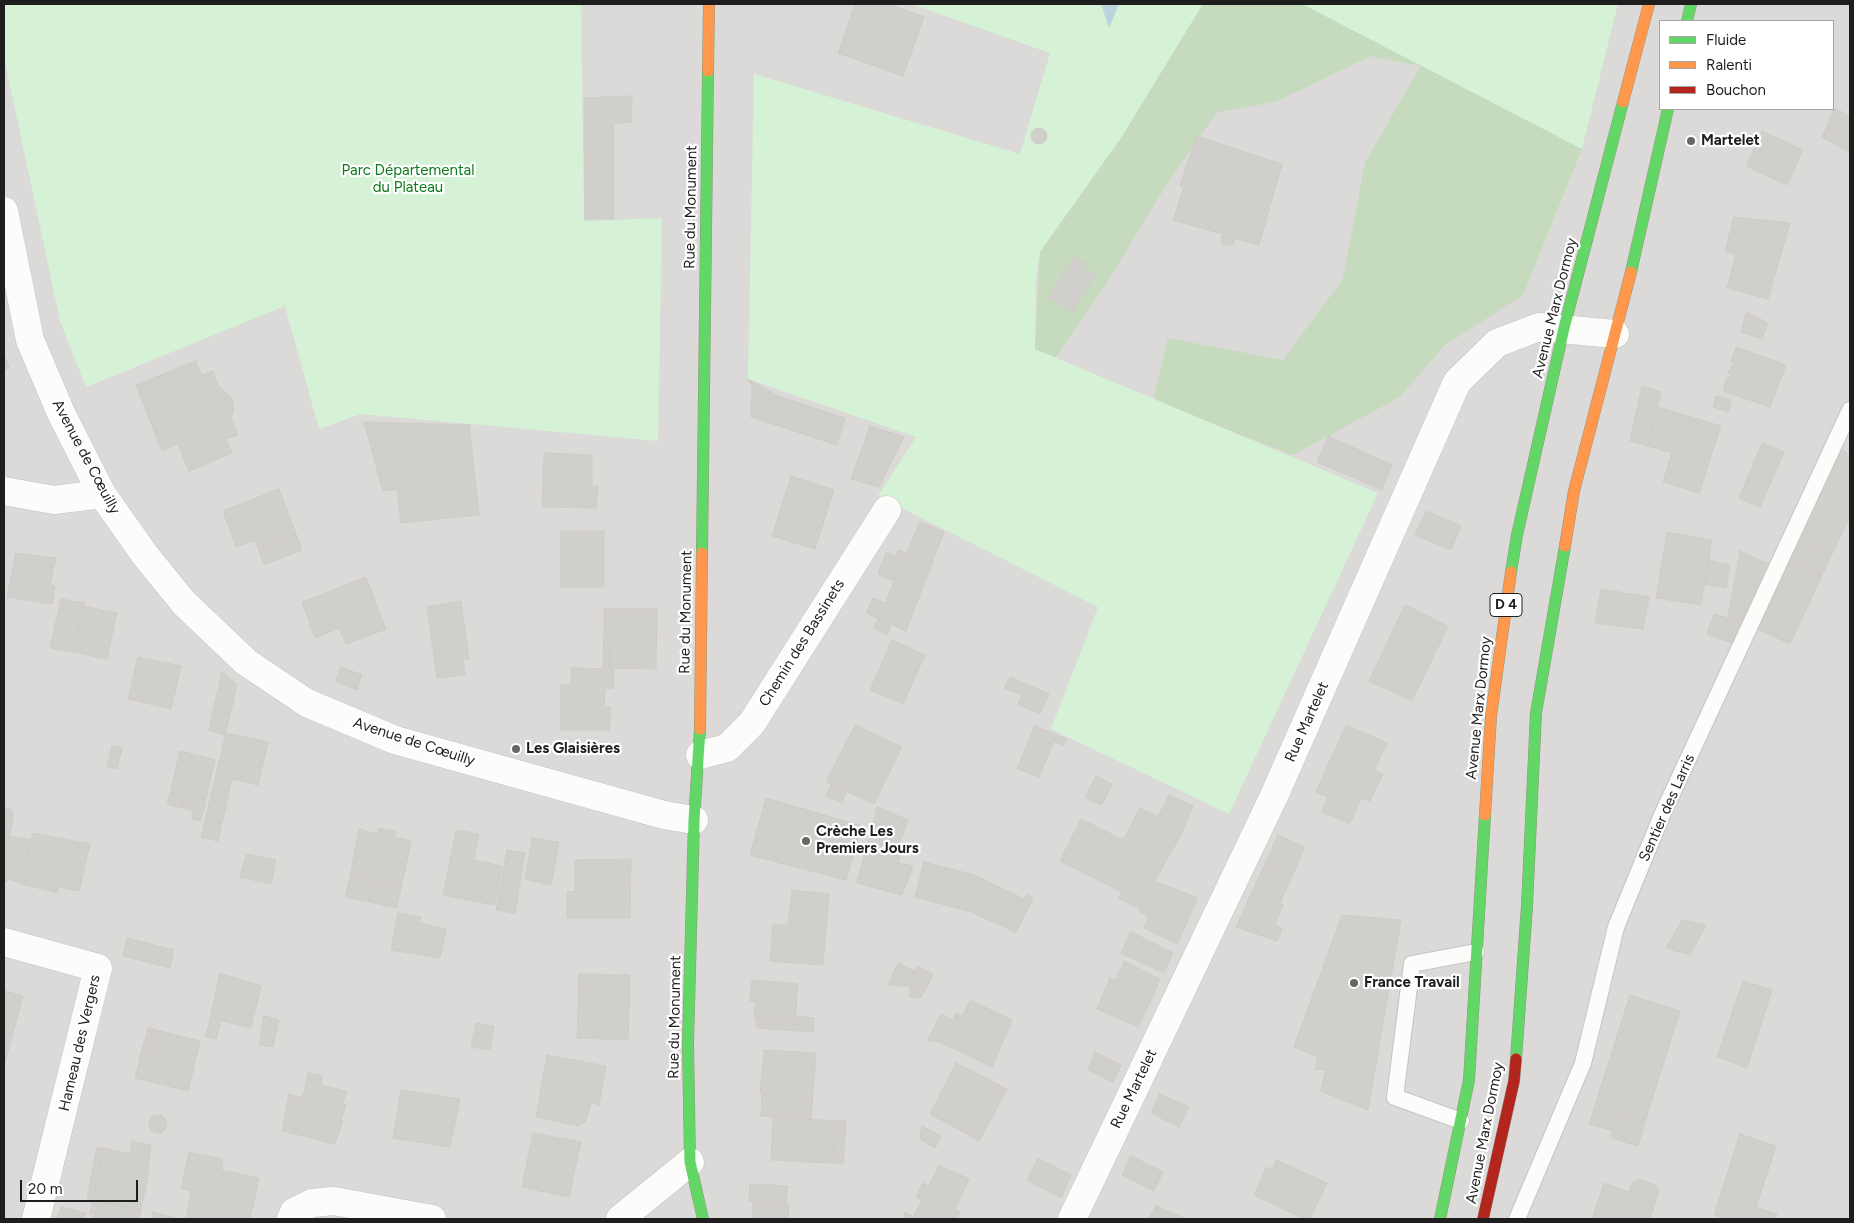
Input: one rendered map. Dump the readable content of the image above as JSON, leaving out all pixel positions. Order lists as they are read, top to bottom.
{
  "streets": {
    "main road": ["Rue du Monument", "Avenue Marx Dormoy", "D 4"],
    "street": [
      "Avenue de Cœuilly",
      "Chemin des Bassinets",
      "Rue Martelet",
      "Hameau des Vergers"
    ],
    "lane": ["Sentier des Larris"]
  },
  "crossings": [
    ["Rue du Monument", "Avenue de Cœuilly"],
    ["Rue du Monument", "Chemin des Bassinets"],
    ["Avenue Marx Dormoy", "Rue Martelet"]
  ],
  "parks": ["Parc Départemental du Plateau"],
  "places": [
    "Martelet",
    "Les Glaisières",
    "Crèche Les Premiers Jours",
    "France Travail"
  ],
  "legend": ["Fluide", "Ralenti", "Bouchon"],
  "scale_bar": "20 m"
}
